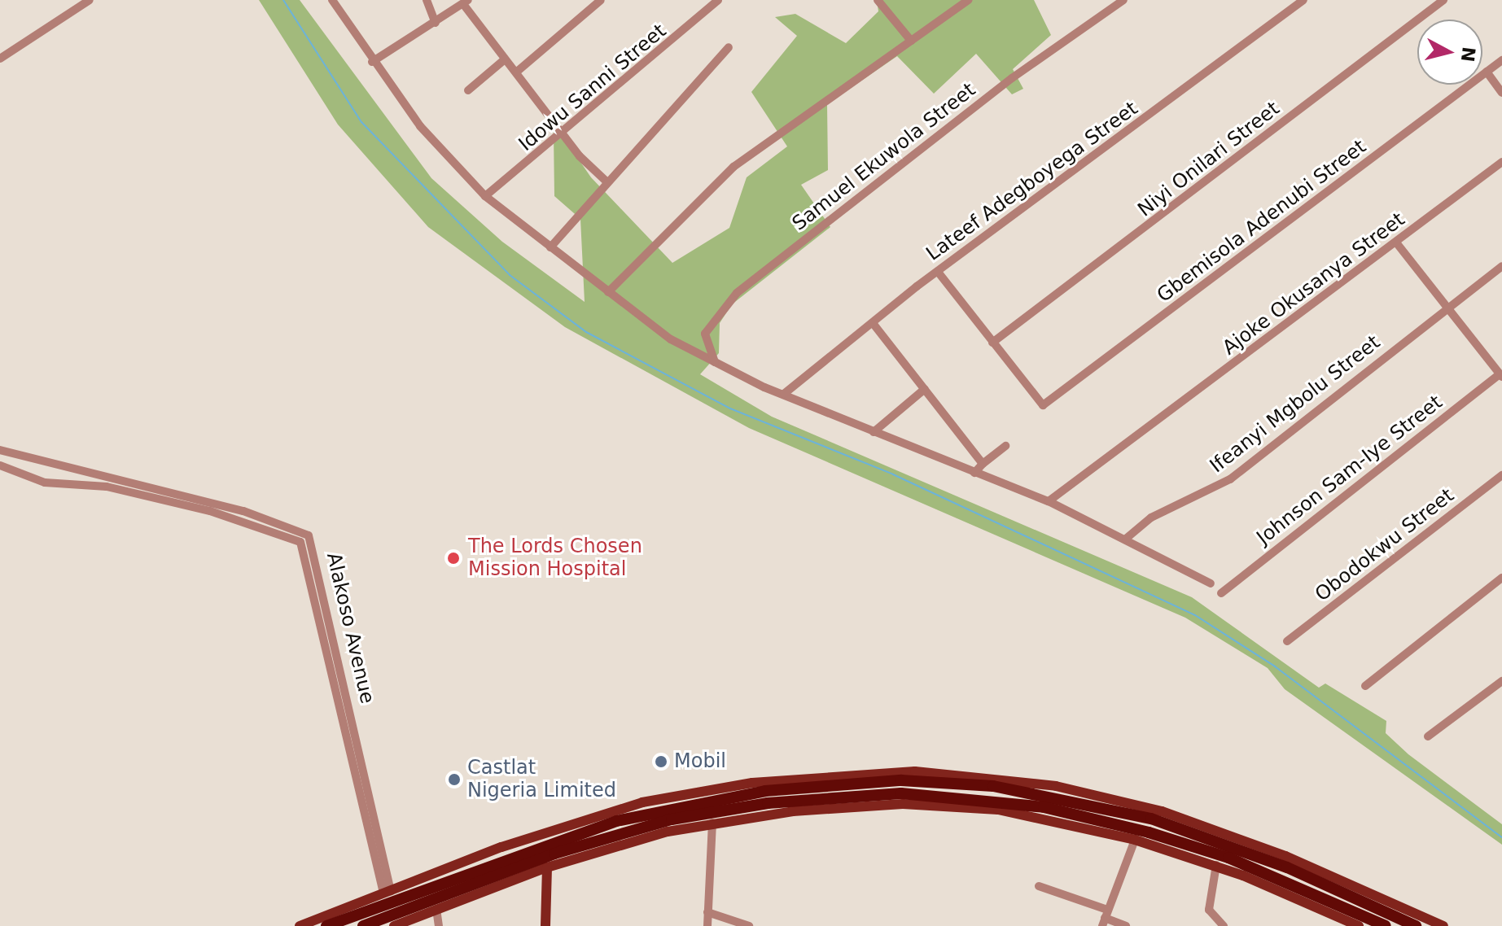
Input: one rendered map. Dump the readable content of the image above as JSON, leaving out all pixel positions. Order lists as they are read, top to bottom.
{
  "streets": {
    "street": [
      "Idowu Sanni Street",
      "Samuel Ekuwola Street",
      "Niyi Onilari Street",
      "Lateef Adegboyega Street",
      "Gbemisola Adenubi Street",
      "Ajoke Okusanya Street",
      "Ifeanyi Mgbolu Street",
      "Johnson Sam-Iye Street",
      "Obodokwu Street",
      "Alakoso Avenue"
    ]
  },
  "crossings": [
    ["Niyi Onilari Street", "Gbemisola Adenubi Street"]
  ],
  "places": ["The Lords Chosen Mission Hospital", "Mobil", "Castlat Nigeria Limited"],
  "north": "right"
}
